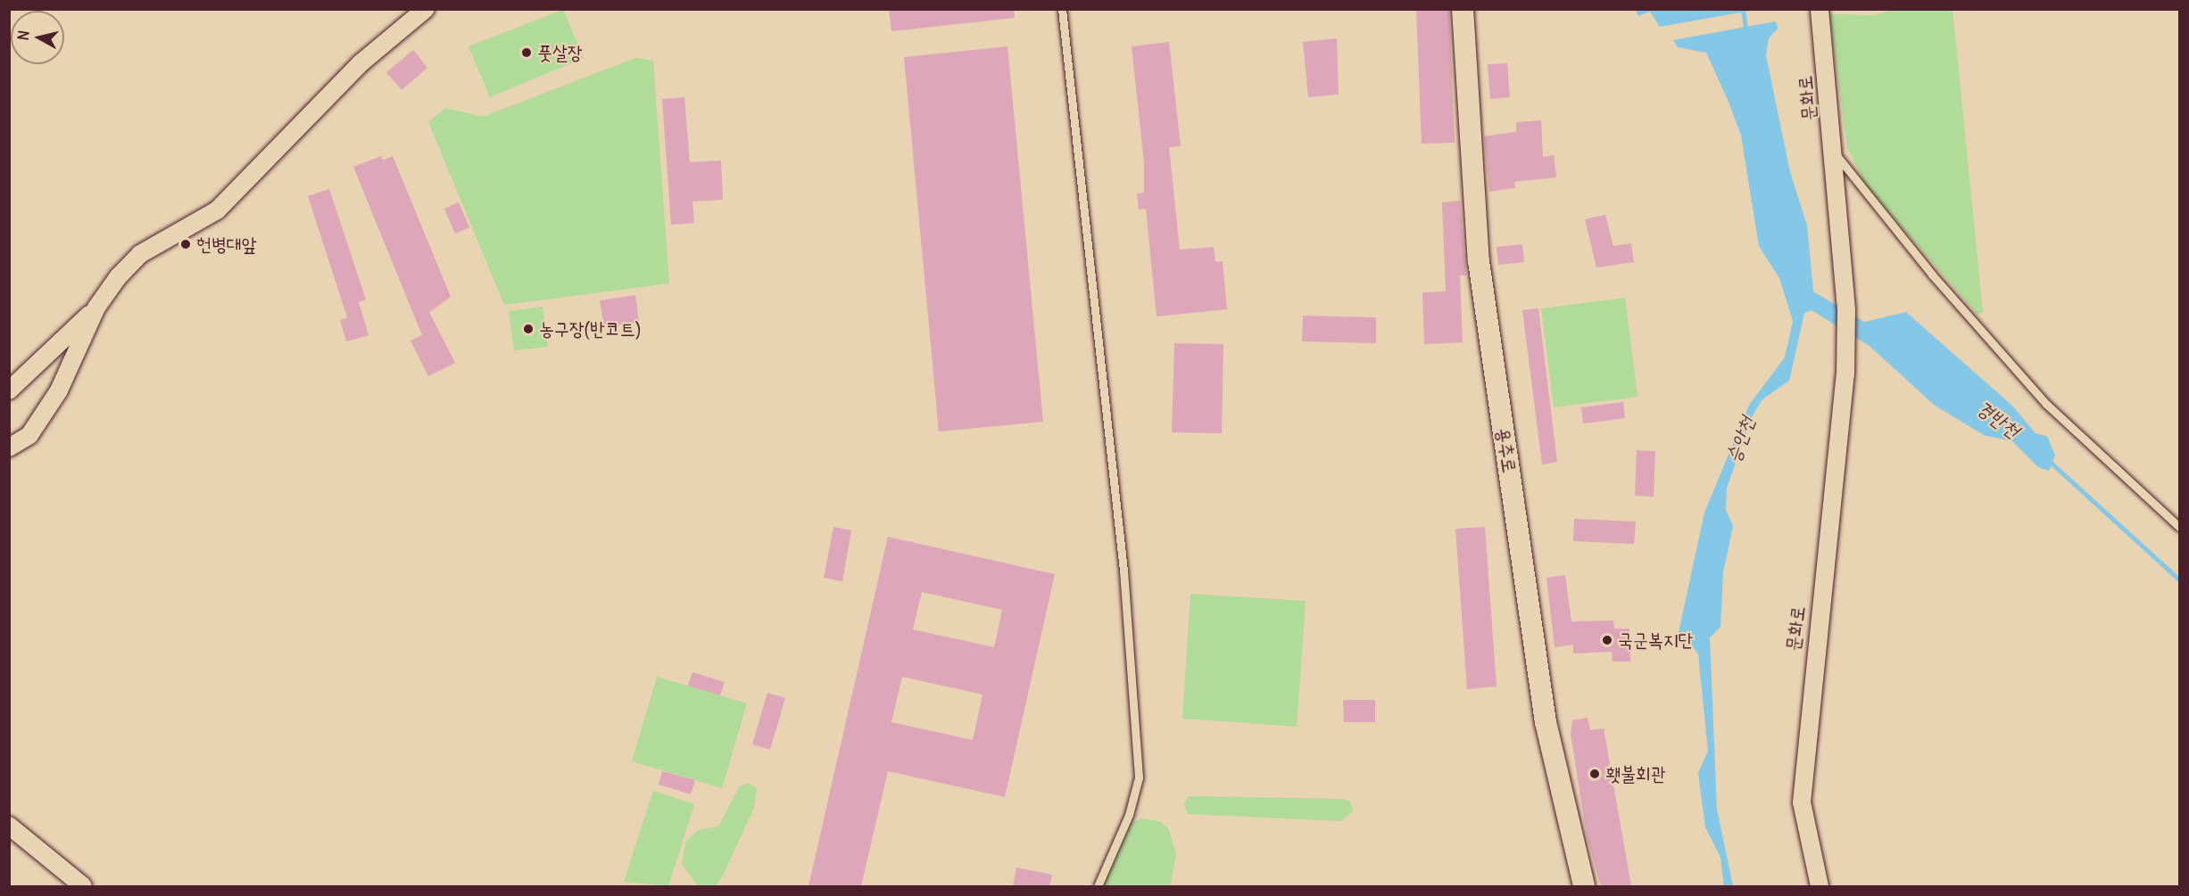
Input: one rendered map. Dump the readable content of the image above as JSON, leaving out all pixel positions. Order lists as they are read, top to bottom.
{
  "streets": {
    "street": ["문화로", "용추로"]
  },
  "water": ["경반천", "승안천"],
  "places": [
    "풋살장",
    "헌병대앞",
    "농구장(반코트)",
    "국군복지단",
    "횃불회관"
  ],
  "north": "left"
}
